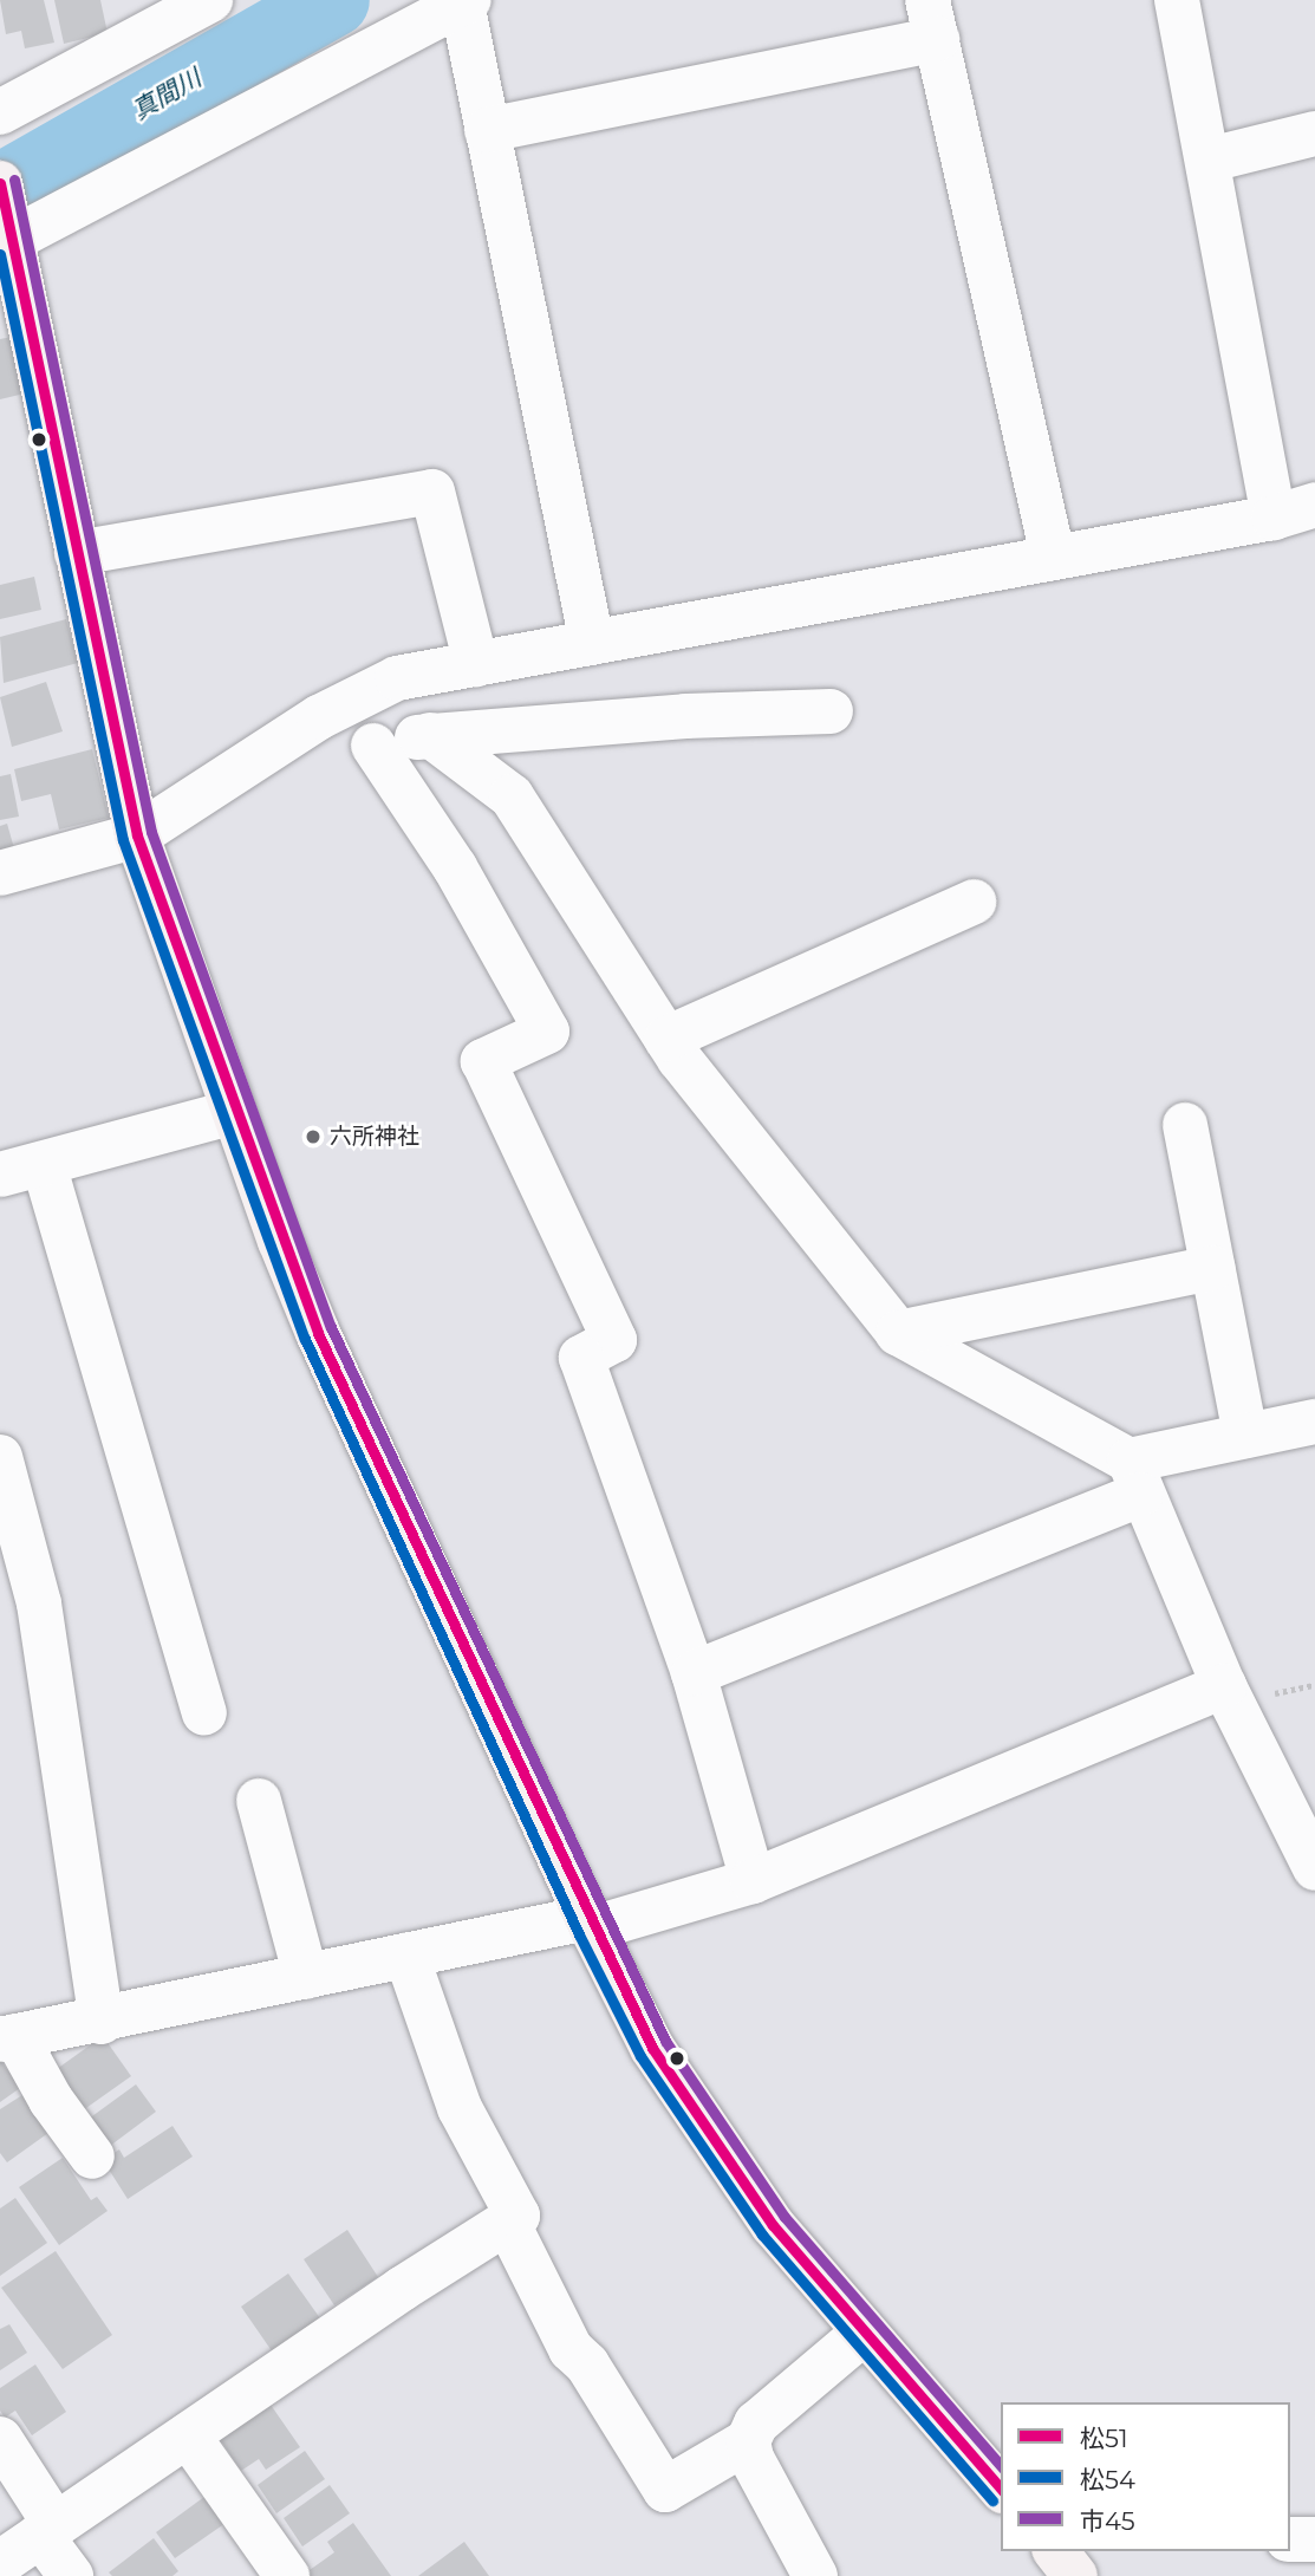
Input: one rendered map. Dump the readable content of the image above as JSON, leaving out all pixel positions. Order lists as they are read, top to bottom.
{
  "water": ["真間川"],
  "places": ["六所神社"],
  "lines": ["transit line 市45", "transit line 松51", "transit line 松54"],
  "legend": ["松51", "松54", "市45"]
}
